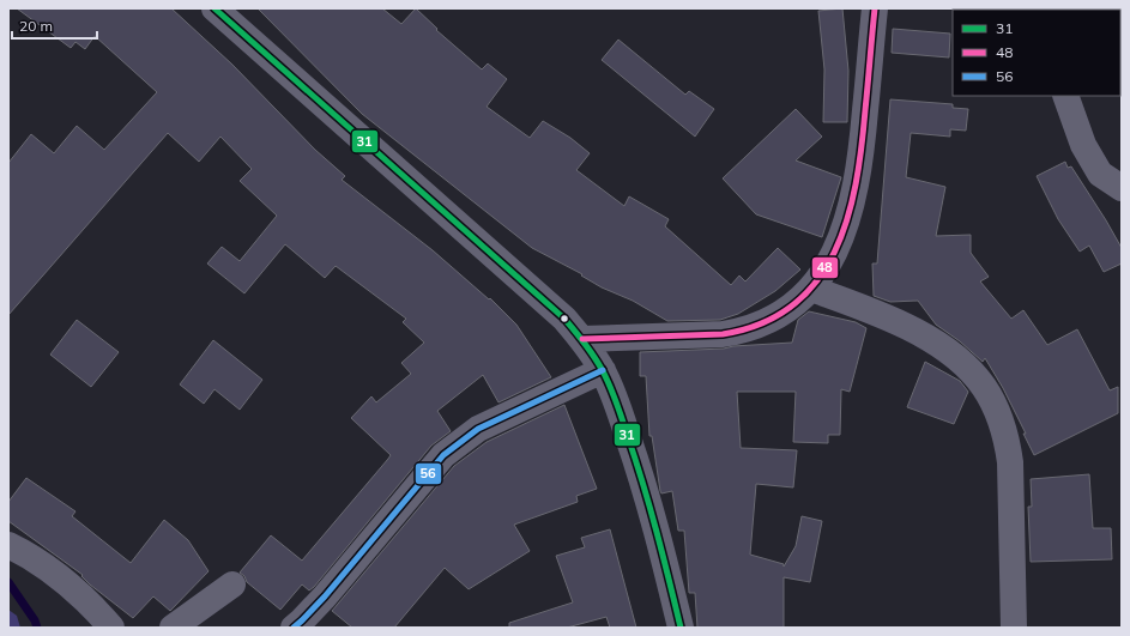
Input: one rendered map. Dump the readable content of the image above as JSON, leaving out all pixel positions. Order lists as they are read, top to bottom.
{
  "lines": ["transit line 31", "transit line 48", "transit line 56"],
  "legend": ["31", "48", "56"],
  "scale_bar": "20 m"
}
